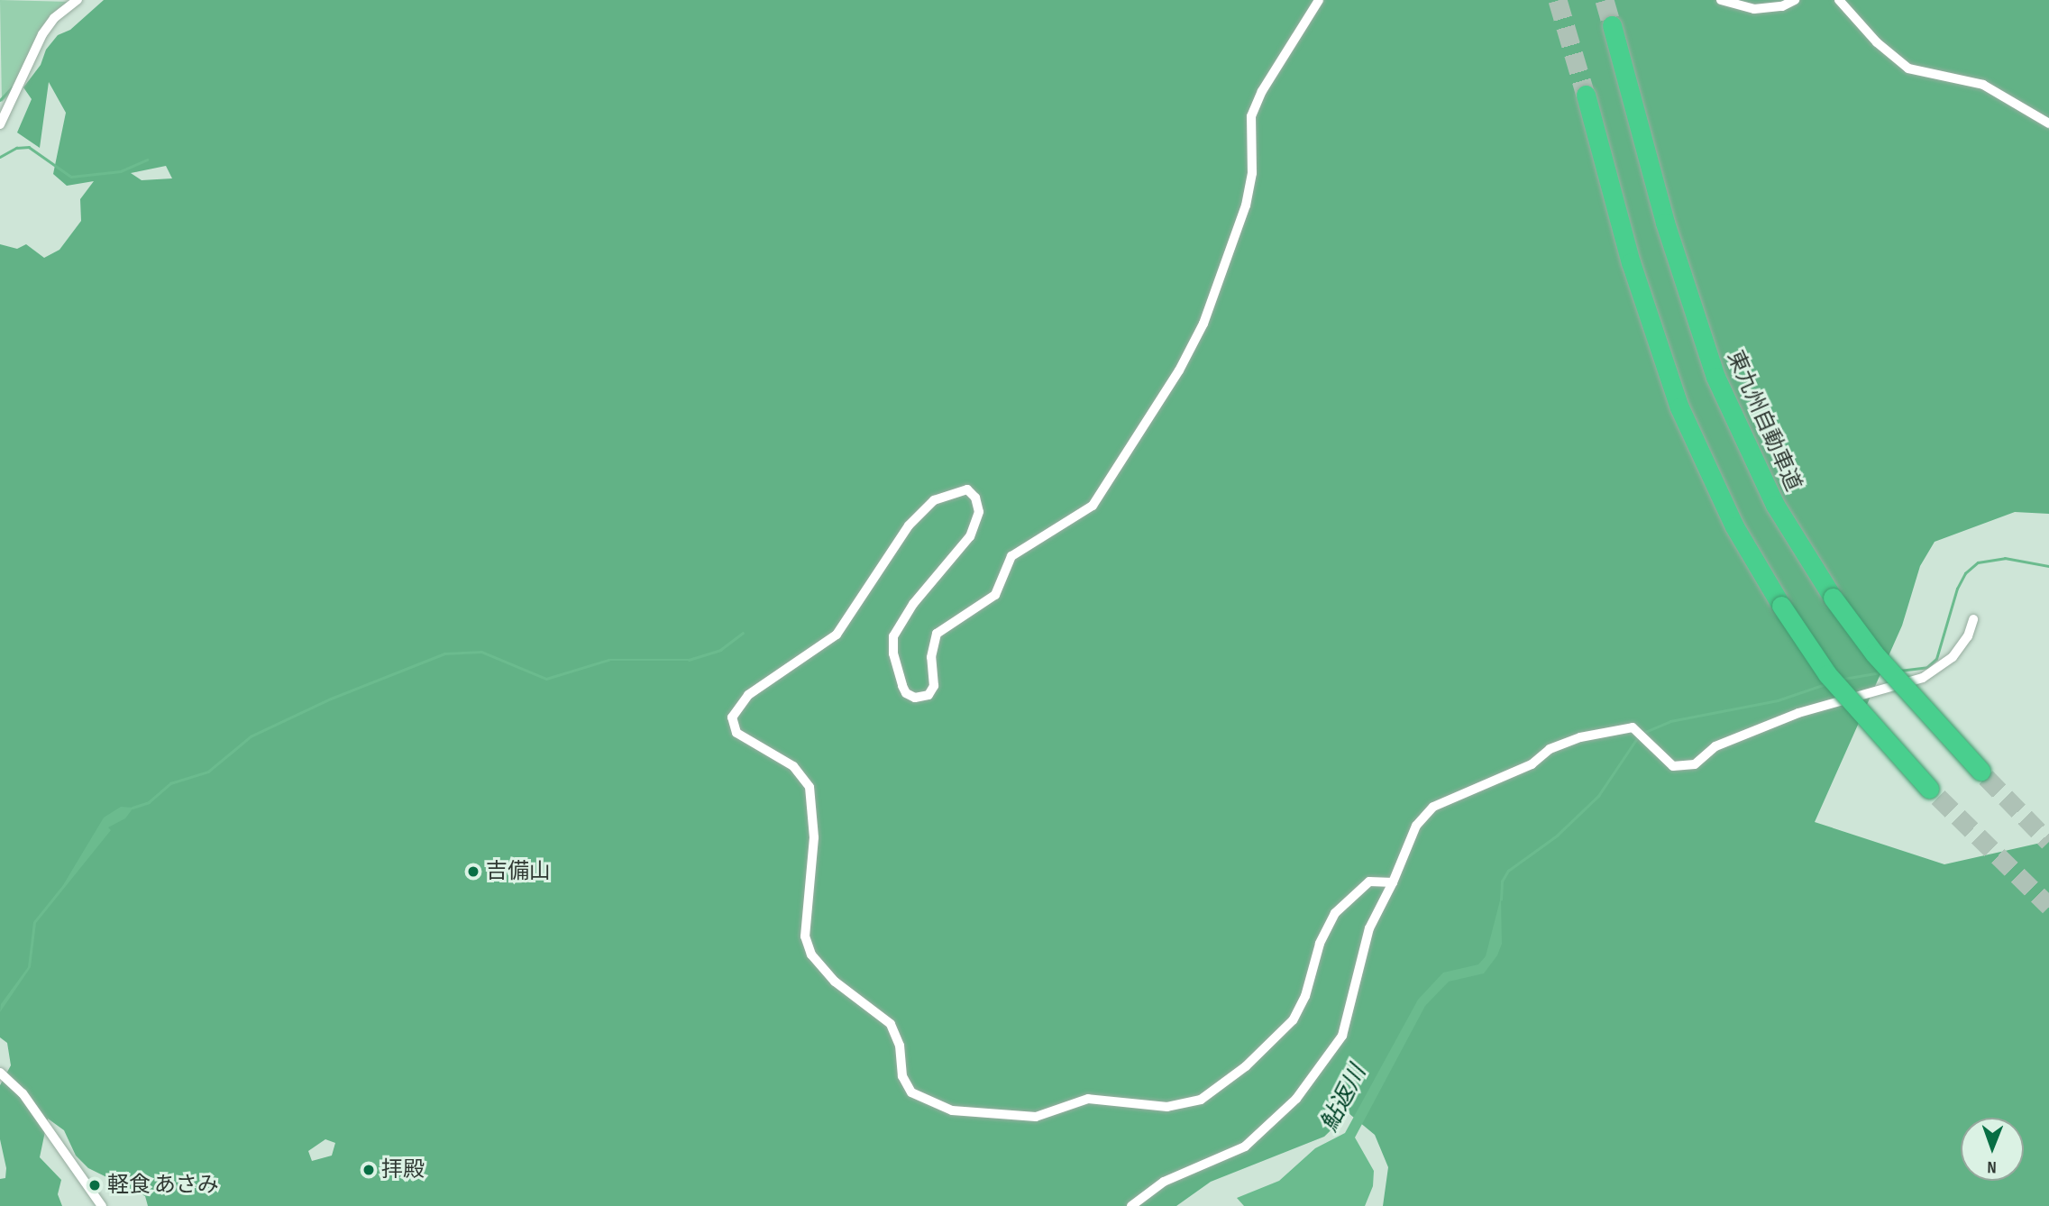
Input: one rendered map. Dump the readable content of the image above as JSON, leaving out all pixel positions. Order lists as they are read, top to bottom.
{
  "streets": {
    "highway": ["東九州自動車道"]
  },
  "water": ["鮎返川"],
  "places": ["吉備山", "拝殿", "軽食 あさみ"],
  "north": "bottom"
}
